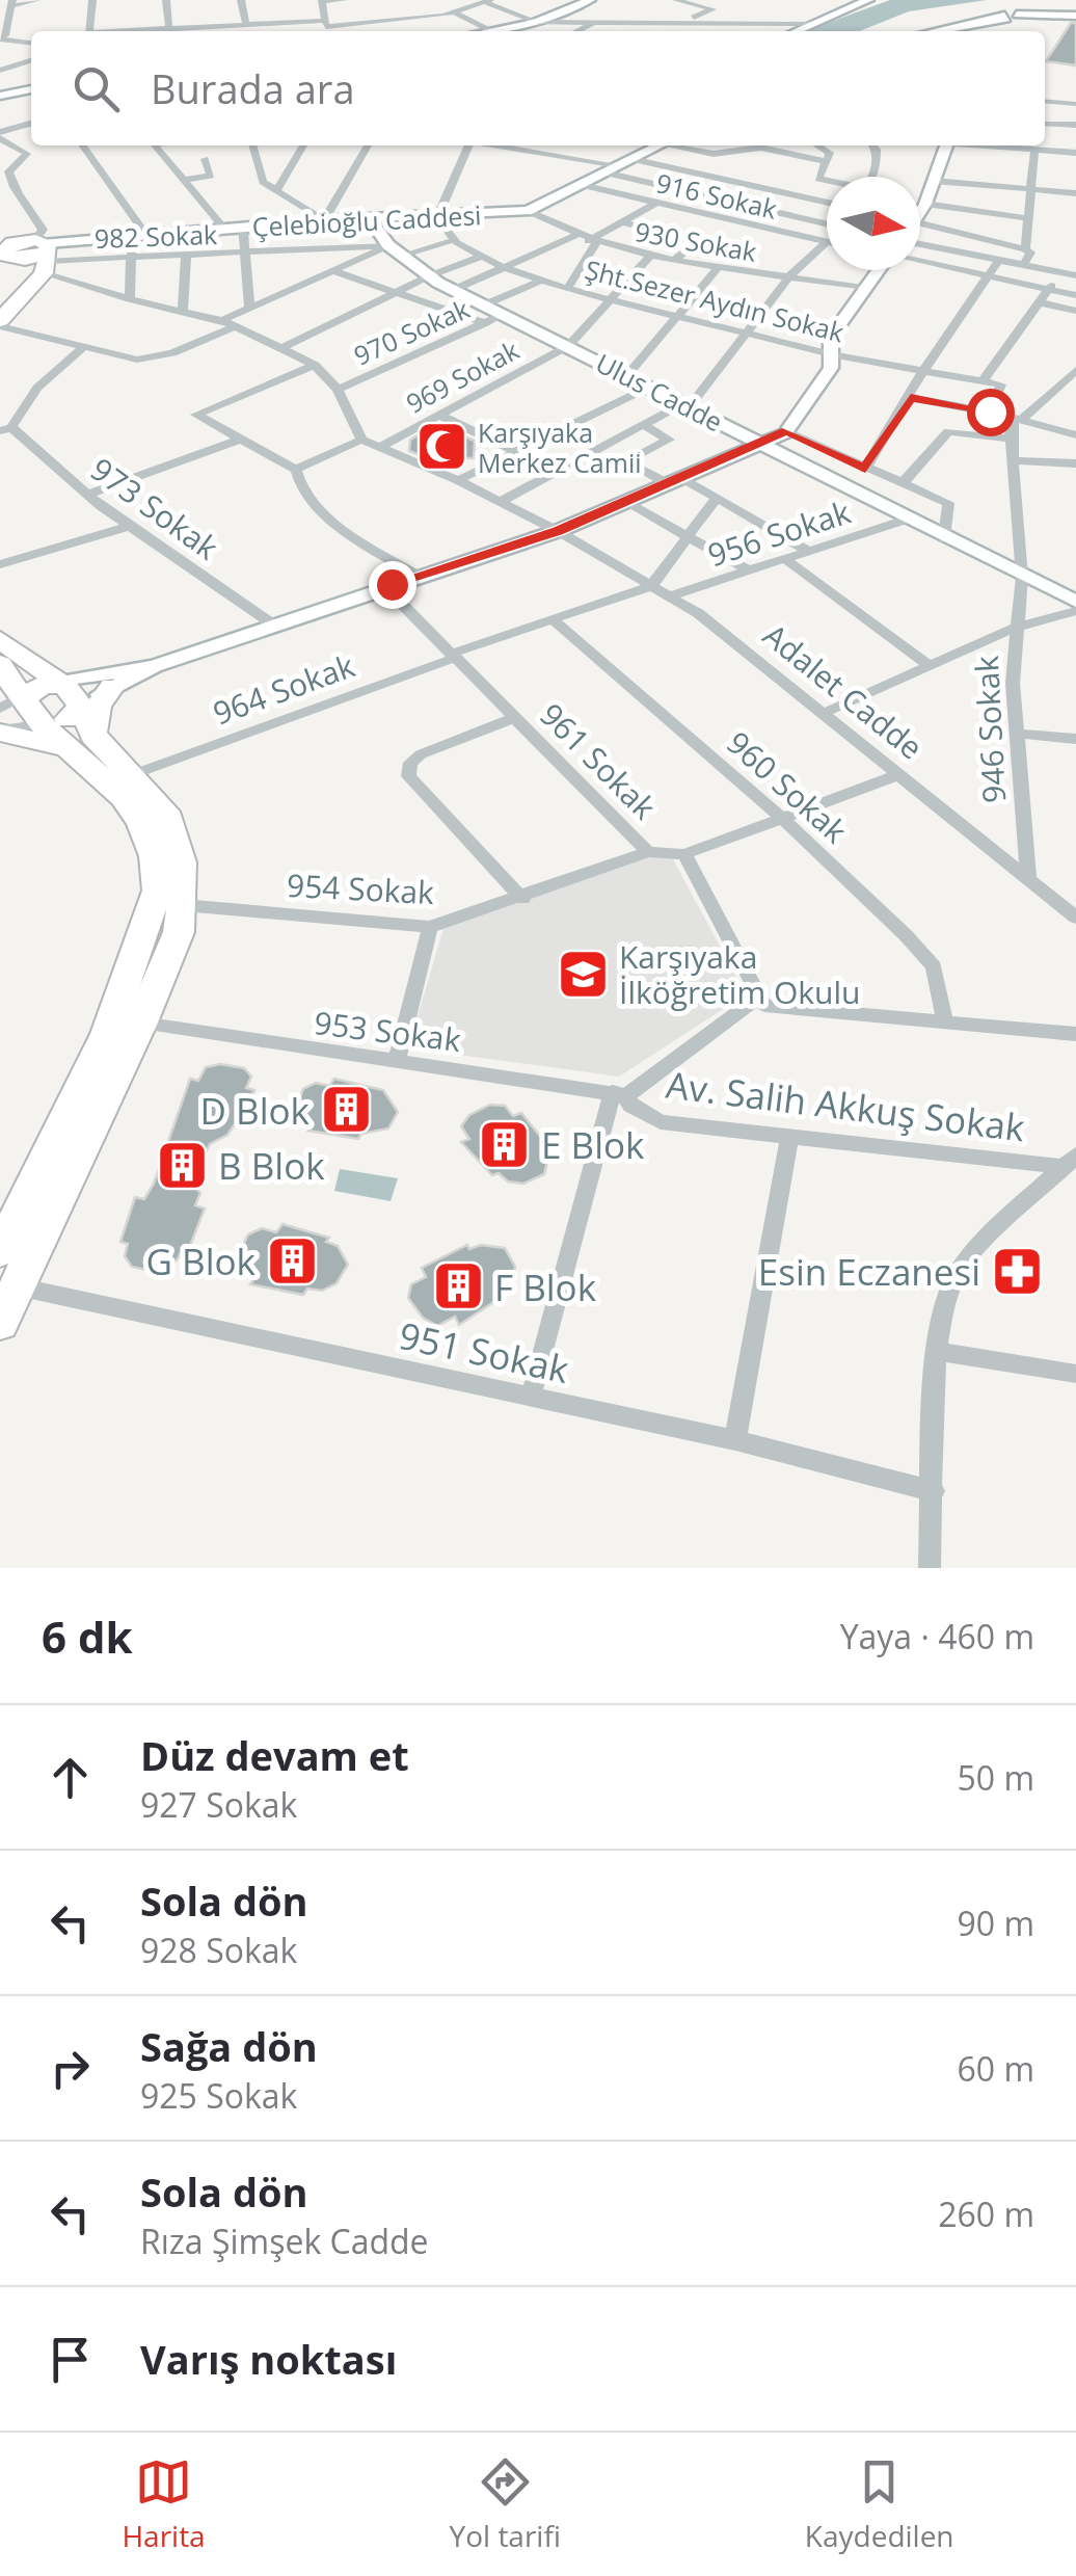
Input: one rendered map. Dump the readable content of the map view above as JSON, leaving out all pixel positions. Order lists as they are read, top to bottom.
{
  "streets": {
    "street": [
      "916 Sokak",
      "Çelebioğlu Caddesi",
      "982 Sokak",
      "930 Sokak",
      "Şht.Sezer Aydın Sokak",
      "970 Sokak",
      "969 Sokak",
      "Ulus Cadde",
      "973 Sokak",
      "956 Sokak",
      "964 Sokak",
      "Adalet Cadde",
      "946 Sokak",
      "961 Sokak",
      "960 Sokak",
      "954 Sokak",
      "953 Sokak",
      "Av. Salih Akkuş Sokak",
      "951 Sokak"
    ]
  },
  "crossings": [
    ["916 Sokak", "Çelebioğlu Caddesi"],
    ["Çelebioğlu Caddesi", "982 Sokak"],
    ["Çelebioğlu Caddesi", "930 Sokak"],
    ["Çelebioğlu Caddesi", "Şht.Sezer Aydın Sokak"],
    ["Çelebioğlu Caddesi", "Ulus Cadde"],
    ["982 Sokak", "Ulus Cadde"],
    ["930 Sokak", "969 Sokak"],
    ["Şht.Sezer Aydın Sokak", "969 Sokak"],
    ["970 Sokak", "Ulus Cadde"],
    ["969 Sokak", "Ulus Cadde"],
    ["969 Sokak", "Adalet Cadde"],
    ["Ulus Cadde", "956 Sokak"],
    ["Ulus Cadde", "946 Sokak"],
    ["956 Sokak", "Adalet Cadde"],
    ["964 Sokak", "Adalet Cadde"],
    ["964 Sokak", "961 Sokak"],
    ["964 Sokak", "960 Sokak"],
    ["Adalet Cadde", "946 Sokak"],
    ["961 Sokak", "954 Sokak"],
    ["953 Sokak", "Av. Salih Akkuş Sokak"]
  ],
  "places": {
    "mosque": ["Karşıyaka Merkez Camii"],
    "school or university": ["Karşıyaka İlköğretim Okulu"],
    "building": [
      "D Blok",
      "E Blok",
      "B Blok",
      "G Blok",
      "F Blok"
    ],
    "pharmacy": ["Esin Eczanesi"]
  },
  "north": "right",
  "page": {
    "search": "Burada ara",
    "heading": ["6 dk", "Yaya · 460 m"],
    "list": [
      ["Düz devam et", "927 Sokak", "50 m"],
      ["Sola dön", "928 Sokak", "90 m"],
      ["Sağa dön", "925 Sokak", "60 m"],
      ["Sola dön", "Rıza Şimşek Cadde", "260 m"],
      "Varış noktası"
    ],
    "nav": ["Harita", "Yol tarifi", "Kaydedilen"]
  }
}
